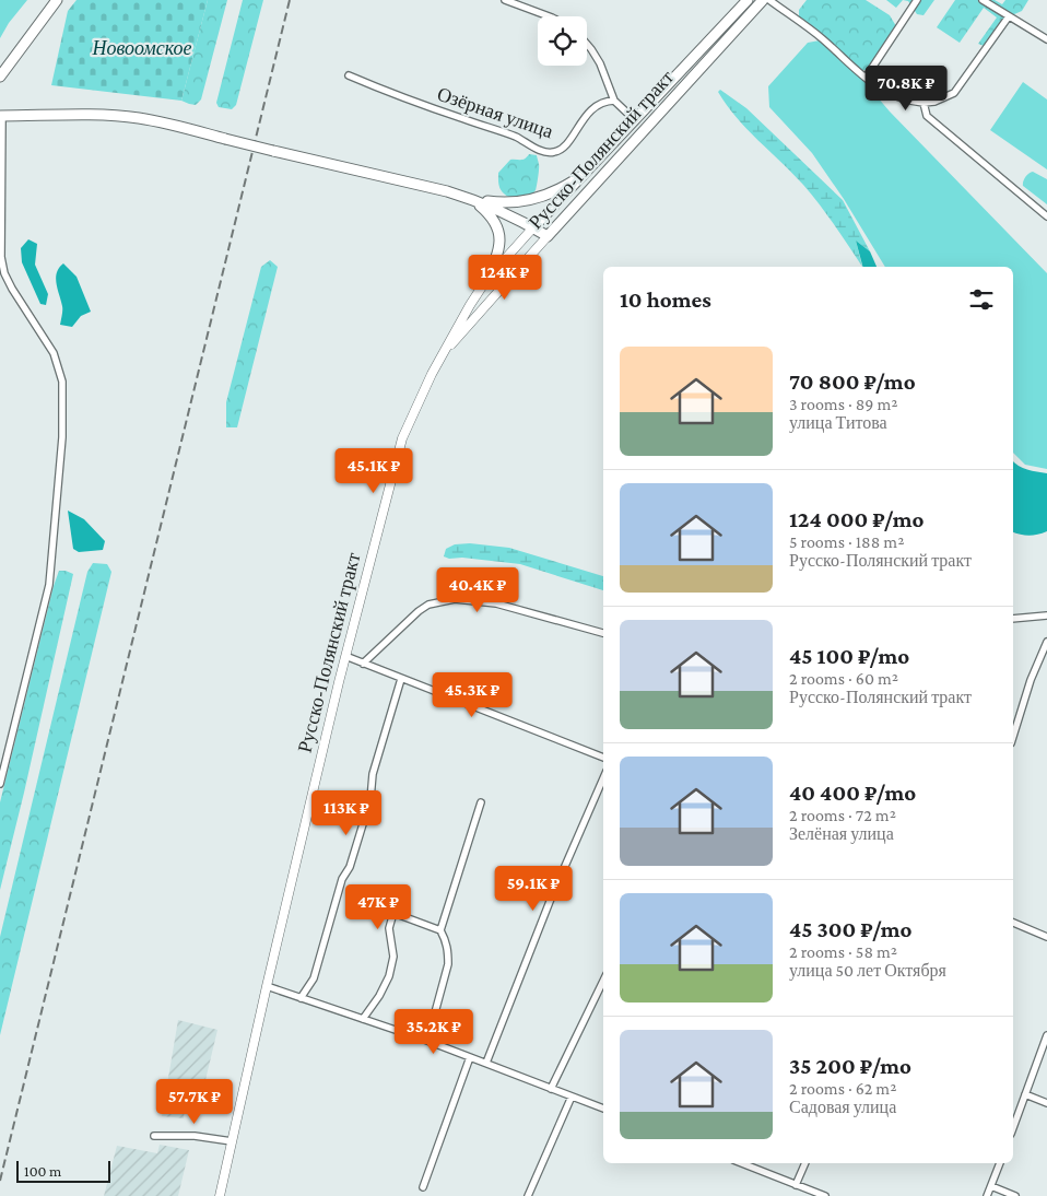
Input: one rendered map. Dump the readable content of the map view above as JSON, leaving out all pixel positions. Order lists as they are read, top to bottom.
{
  "streets": {
    "main road": ["Русско-Полянский тракт"],
    "street": ["Озёрная улица"]
  },
  "parks": ["Новоомское"],
  "scale_bar": "100 m",
  "page": {
    "price": [
      "70.8K ₽",
      "124K ₽",
      "45.1K ₽",
      "40.4K ₽",
      "45.3K ₽",
      "113K ₽",
      "59.1K ₽",
      "47K ₽",
      "35.2K ₽",
      "57.7K ₽"
    ],
    "heading": "10 homes",
    "list": [
      {
        "name": "70 800 ₽/mo",
        "note": "3 rooms · 89 m² · улица Титова"
      },
      {
        "name": "124 000 ₽/mo",
        "note": "5 rooms · 188 m² · Русско-Полянский тракт"
      },
      {
        "name": "45 100 ₽/mo",
        "note": "2 rooms · 60 m² · Русско-Полянский тракт"
      },
      {
        "name": "40 400 ₽/mo",
        "note": "2 rooms · 72 m² · Зелёная улица"
      },
      {
        "name": "45 300 ₽/mo",
        "note": "2 rooms · 58 m² · улица 50 лет Октября"
      },
      {
        "name": "35 200 ₽/mo",
        "note": "2 rooms · 62 m² · Садовая улица"
      }
    ],
    "scale": "100 m"
  }
}
